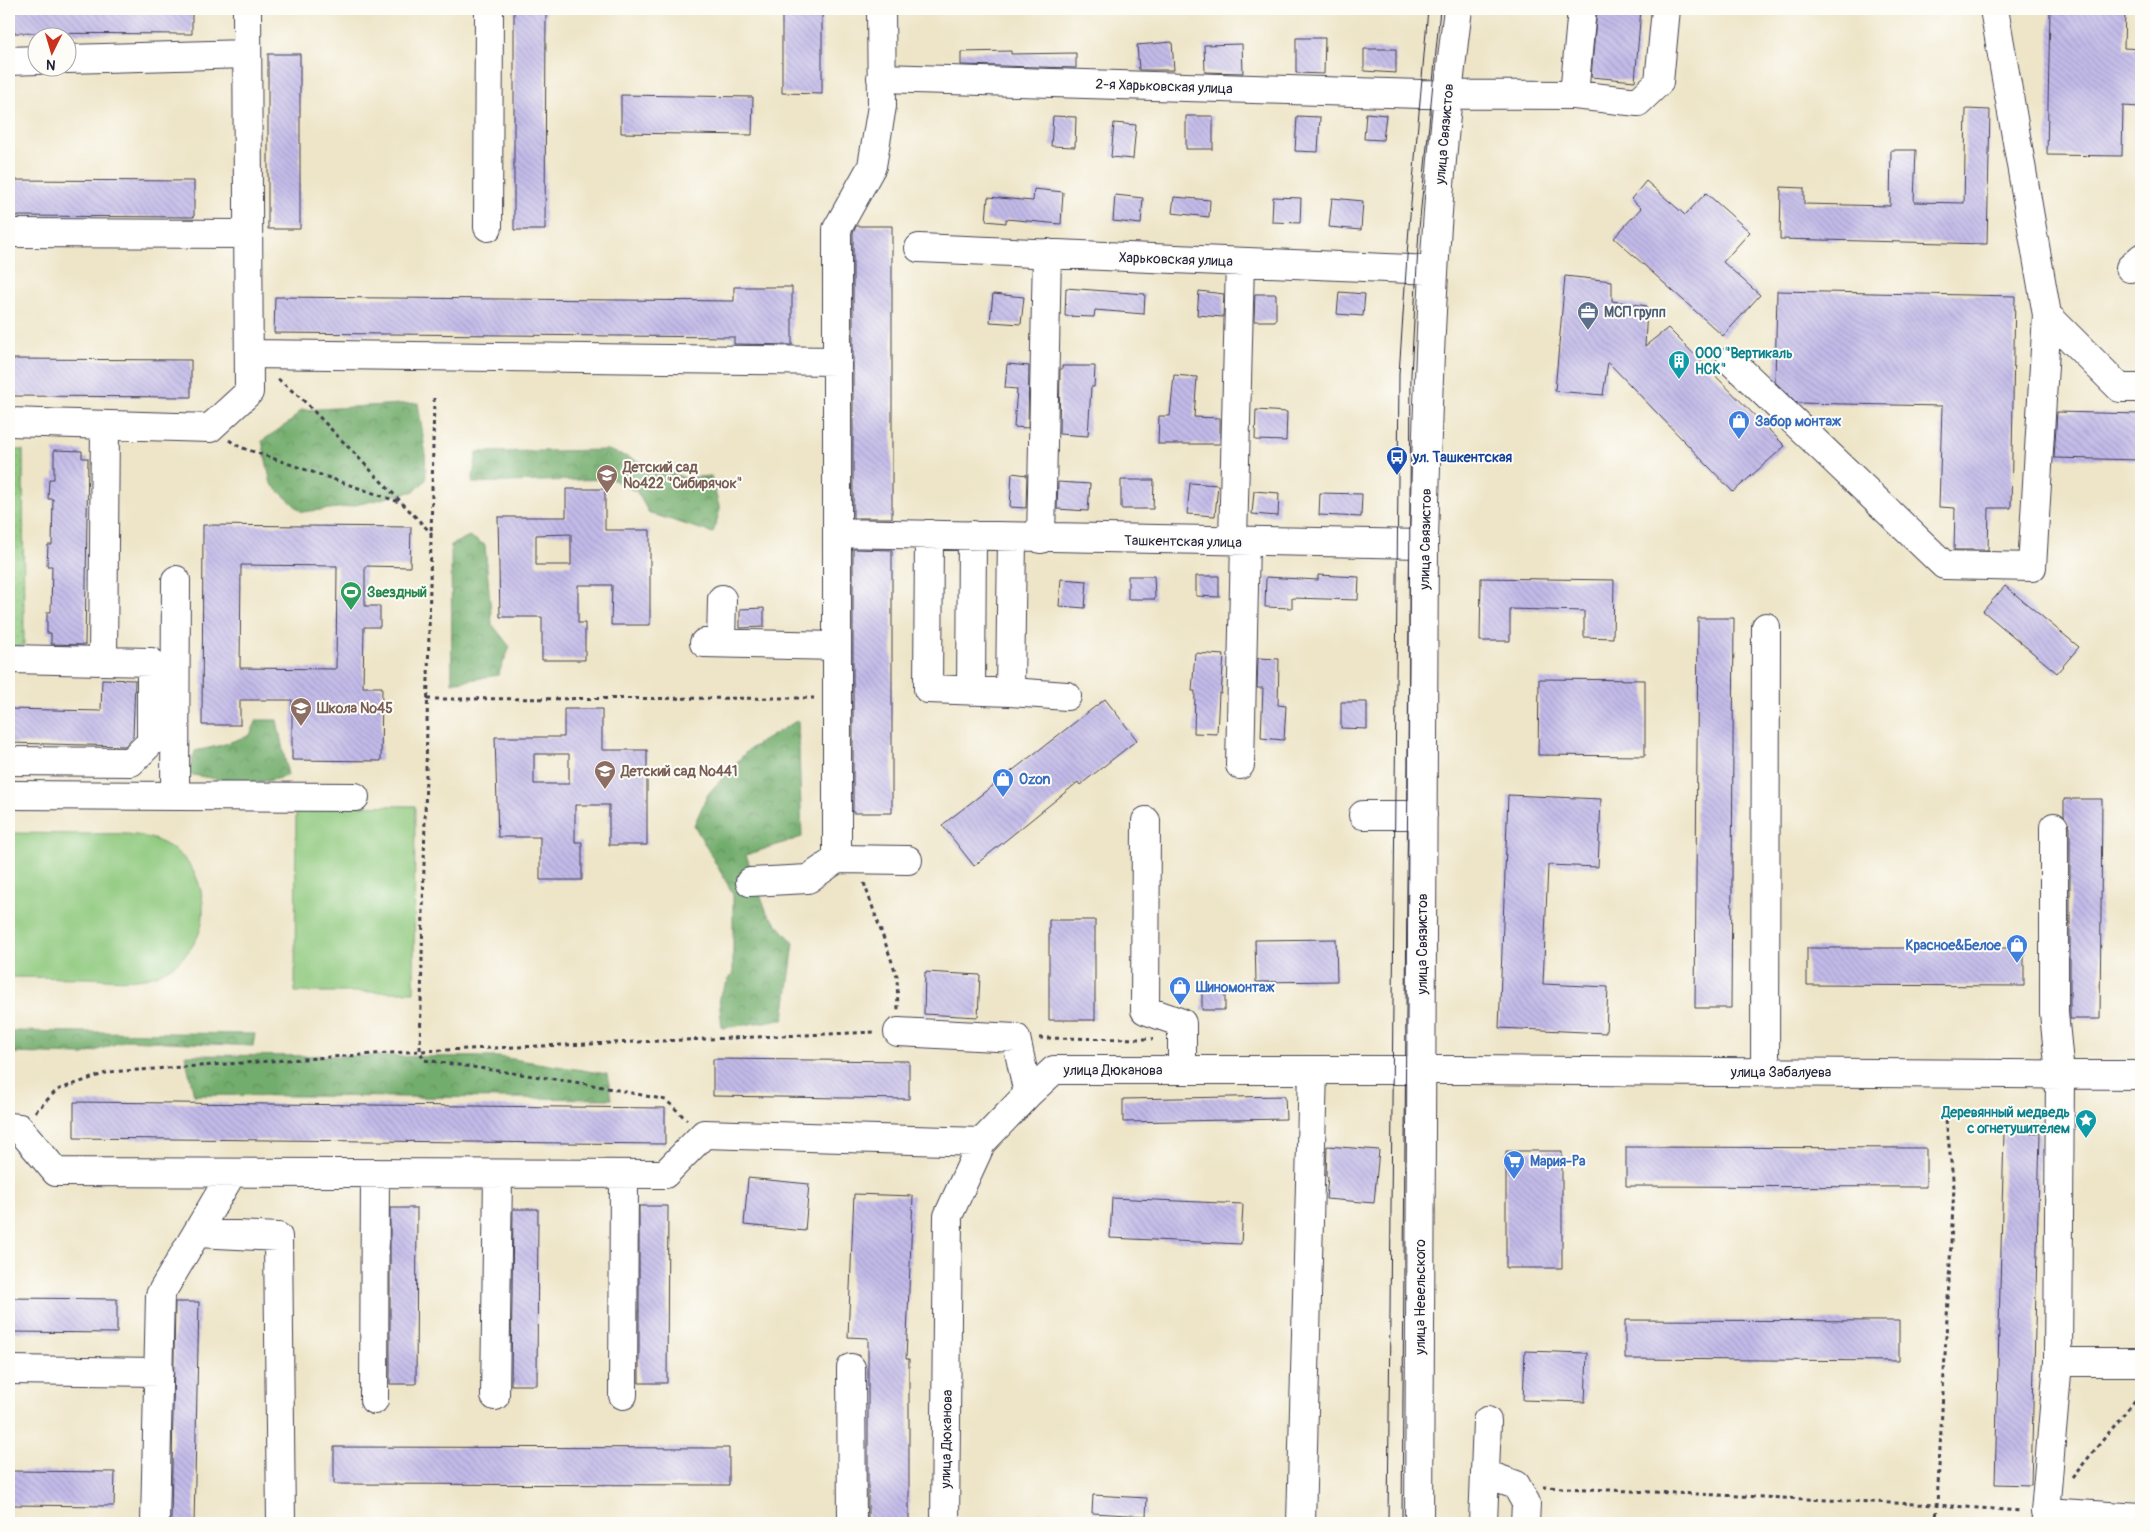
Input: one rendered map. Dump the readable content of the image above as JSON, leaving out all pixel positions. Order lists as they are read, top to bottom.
{
  "streets": {
    "street": [
      "2-я Харьковская улица",
      "улица Связистов",
      "Харьковская улица",
      "Ташкентская улица",
      "улица Дюканова",
      "улица Забалуева",
      "улица Невельского"
    ]
  },
  "crossings": [
    ["2-я Харьковская улица", "улица Связистов"],
    ["улица Связистов", "Харьковская улица"],
    ["улица Связистов", "Ташкентская улица"],
    ["улица Связистов", "улица Дюканова"],
    ["улица Связистов", "улица Забалуева"],
    ["улица Связистов", "улица Невельского"],
    ["улица Дюканова", "улица Забалуева"],
    ["улица Дюканова", "улица Невельского"],
    ["улица Забалуева", "улица Невельского"]
  ],
  "places": {
    "office": ["МСП групп"],
    "building": ["ООО \"Вертикаль НСК\""],
    "shop": [
      "Забор монтаж",
      "Ozon",
      "Красное&Белое",
      "Шиномонтаж"
    ],
    "bus stop": ["ул. Ташкентская"],
    "school or university": ["Детский сад №422 \"Сибирячок\"", "Школа №45", "Детский сад №441"],
    "sports": ["Звездный"],
    "place": ["Деревянный медведь с огнетушителем"],
    "supermarket": ["Мария-Ра"]
  },
  "north": "bottom"
}
